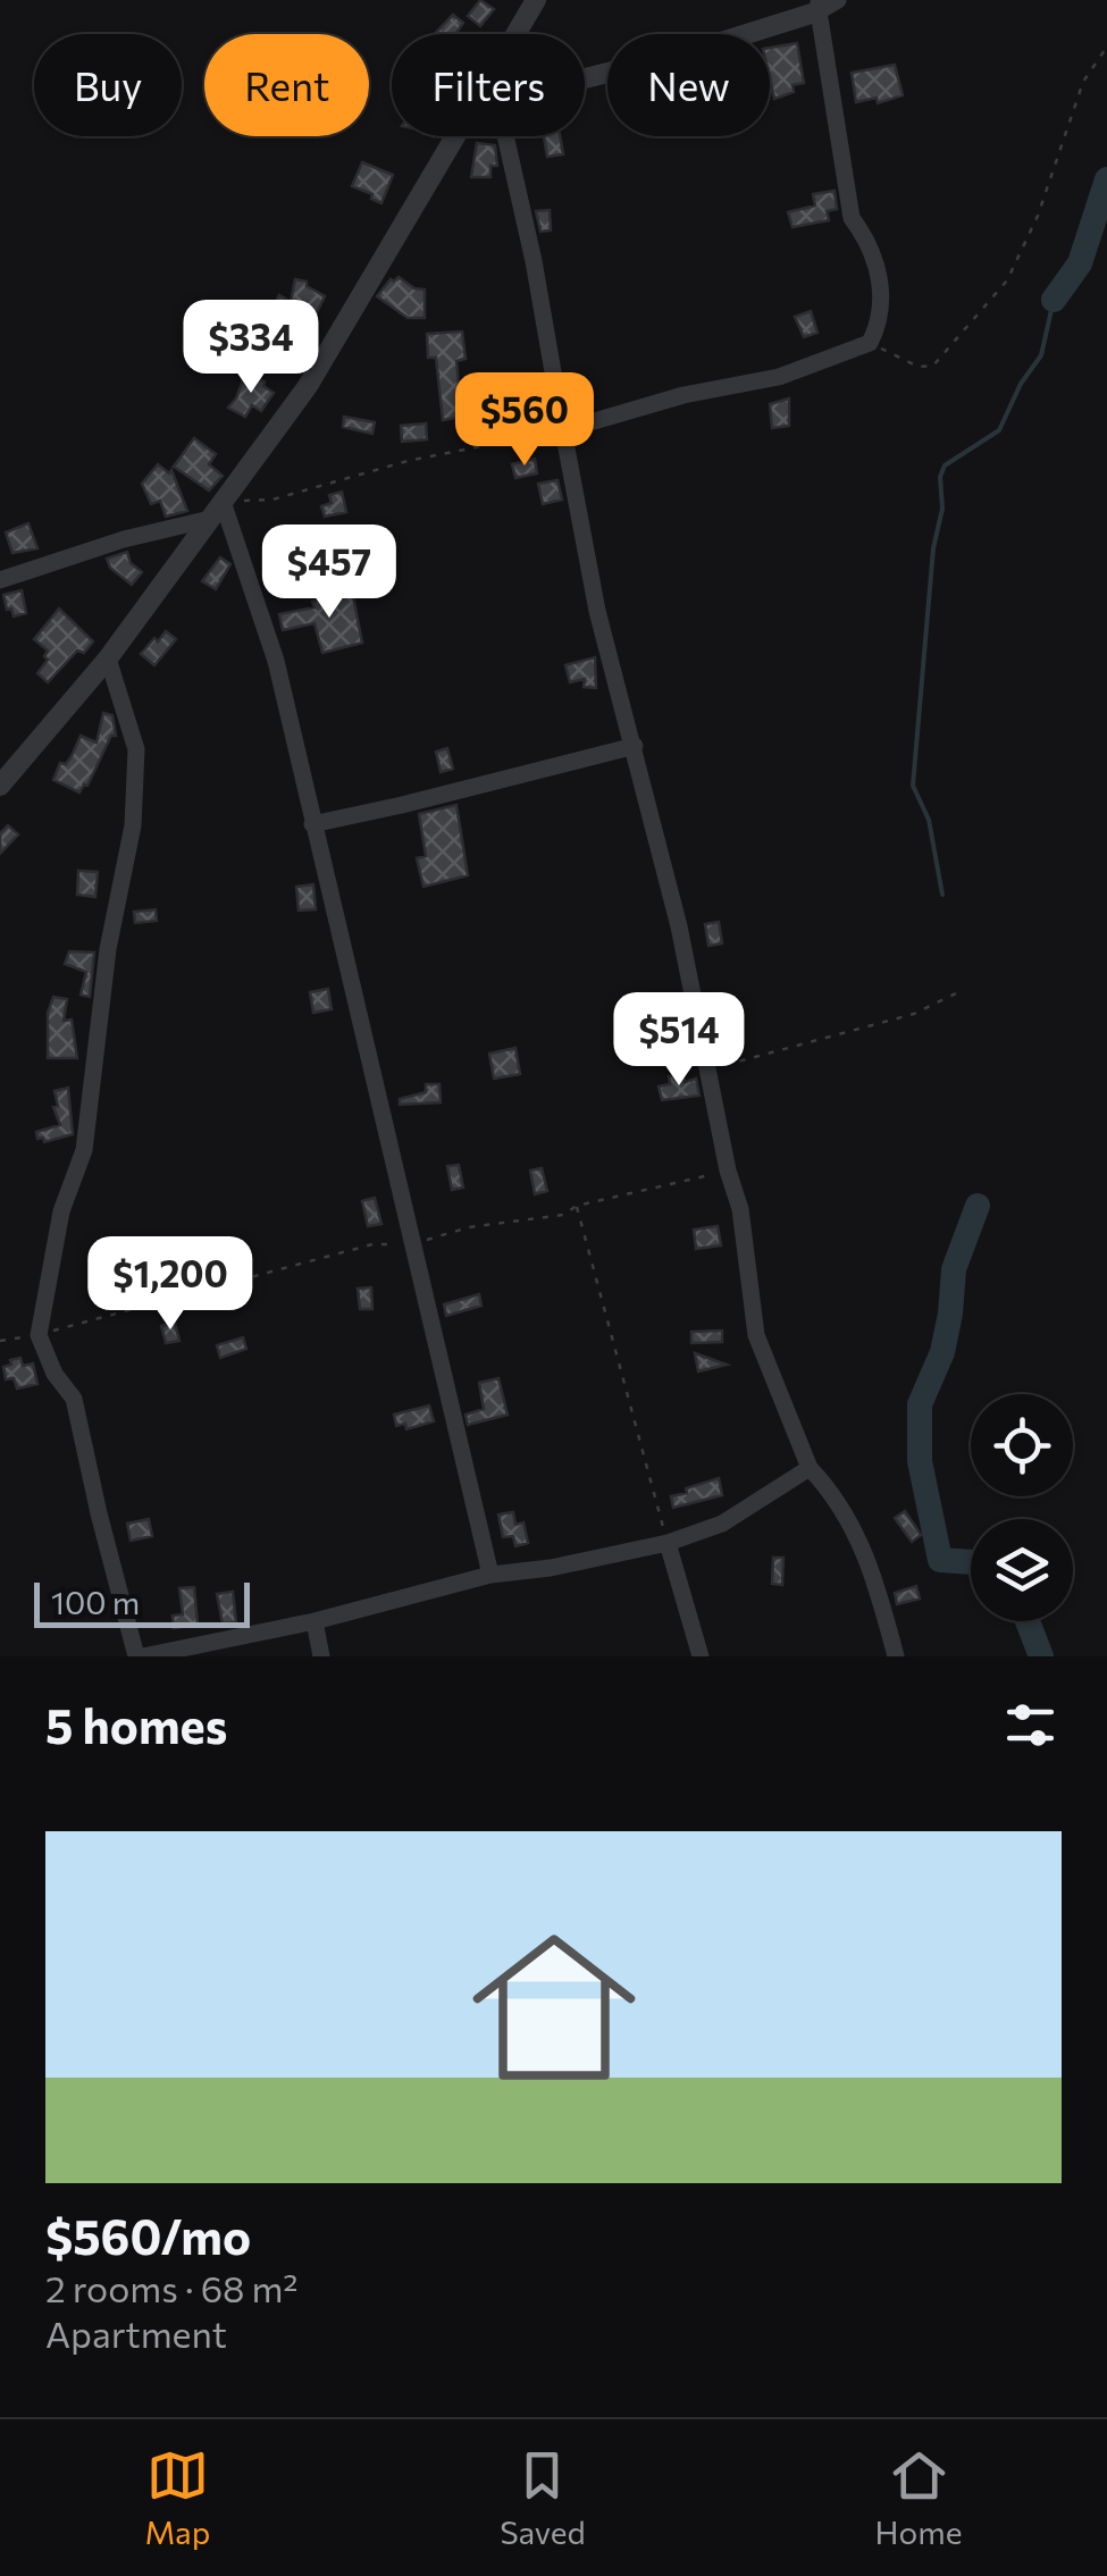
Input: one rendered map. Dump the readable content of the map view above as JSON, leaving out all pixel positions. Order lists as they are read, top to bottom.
{
  "scale_bar": "100 m",
  "page": {
    "chip": [
      "Buy",
      "Rent",
      "Filters",
      "New"
    ],
    "price": [
      "$334",
      "$560",
      "$457",
      "$514",
      "$1,200"
    ],
    "scale": "100 m",
    "heading": "5 homes",
    "list": [
      {
        "name": "$560/mo",
        "note": "2 rooms · 68 m² · Apartment"
      }
    ],
    "tabs": ["Map", "Saved", "Home"]
  }
}
